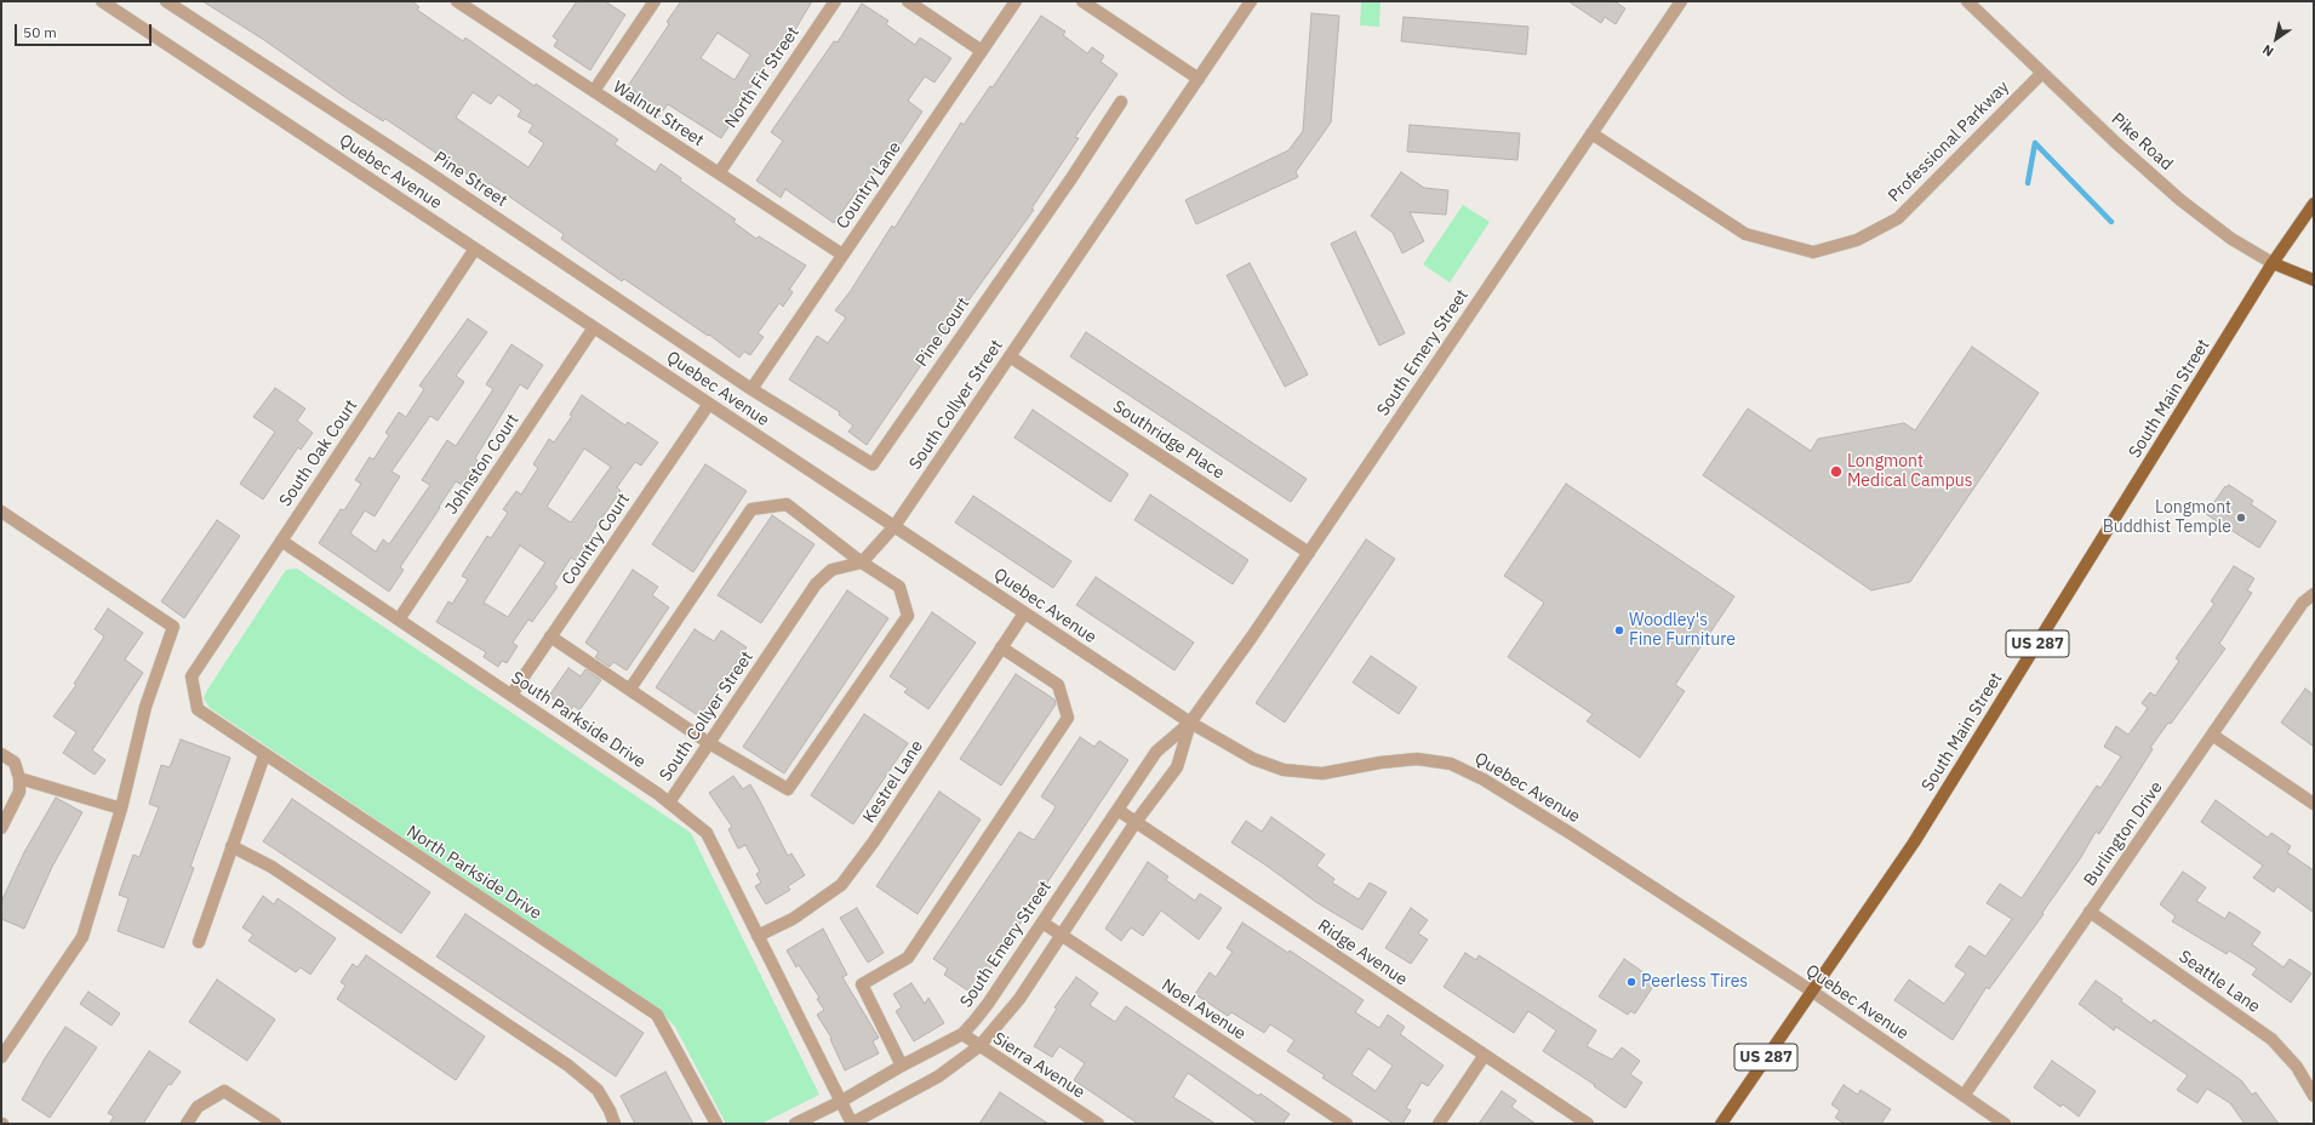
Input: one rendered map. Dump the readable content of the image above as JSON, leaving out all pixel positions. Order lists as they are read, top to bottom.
{
  "streets": {
    "main road": ["Pike Road", "South Main Street", "US 287"],
    "street": [
      "North Fir Street",
      "Walnut Street",
      "Professional Parkway",
      "Quebec Avenue",
      "Pine Street",
      "Country Lane",
      "Pine Court",
      "South Emery Street",
      "South Collyer Street",
      "Southridge Place",
      "South Oak Court",
      "Johnston Court",
      "Country Court",
      "South Parkside Drive",
      "Kestrel Lane",
      "Burlington Drive",
      "North Parkside Drive",
      "Ridge Avenue",
      "Seattle Lane",
      "Noel Avenue",
      "Sierra Avenue"
    ]
  },
  "crossings": [
    ["North Fir Street", "Walnut Street"],
    ["Walnut Street", "Country Lane"],
    ["Professional Parkway", "Pike Road"],
    ["Professional Parkway", "South Emery Street"],
    ["Pike Road", "South Main Street"],
    ["Quebec Avenue", "South Emery Street"],
    ["Quebec Avenue", "South Main Street"],
    ["Quebec Avenue", "South Collyer Street"],
    ["Quebec Avenue", "South Oak Court"],
    ["Quebec Avenue", "Johnston Court"],
    ["Quebec Avenue", "Country Court"],
    ["Quebec Avenue", "Kestrel Lane"],
    ["Quebec Avenue", "Burlington Drive"],
    ["Pine Street", "Country Lane"],
    ["Pine Street", "Pine Court"],
    ["Country Lane", "Pine Court"],
    ["South Emery Street", "Southridge Place"],
    ["South Emery Street", "South Parkside Drive"],
    ["South Emery Street", "Ridge Avenue"],
    ["South Emery Street", "Noel Avenue"],
    ["South Emery Street", "Sierra Avenue"],
    ["South Collyer Street", "Southridge Place"],
    ["South Collyer Street", "South Parkside Drive"],
    ["South Oak Court", "South Parkside Drive"],
    ["South Oak Court", "North Parkside Drive"],
    ["Johnston Court", "South Parkside Drive"],
    ["Country Court", "South Parkside Drive"],
    ["South Parkside Drive", "Kestrel Lane"],
    ["Burlington Drive", "Seattle Lane"]
  ],
  "places": [
    "Longmont Medical Campus",
    "Longmont Buddhist Temple",
    "Woodley's Fine Furniture",
    "Peerless Tires"
  ],
  "scale_bar": "50 m",
  "north": "bottom left"
}
